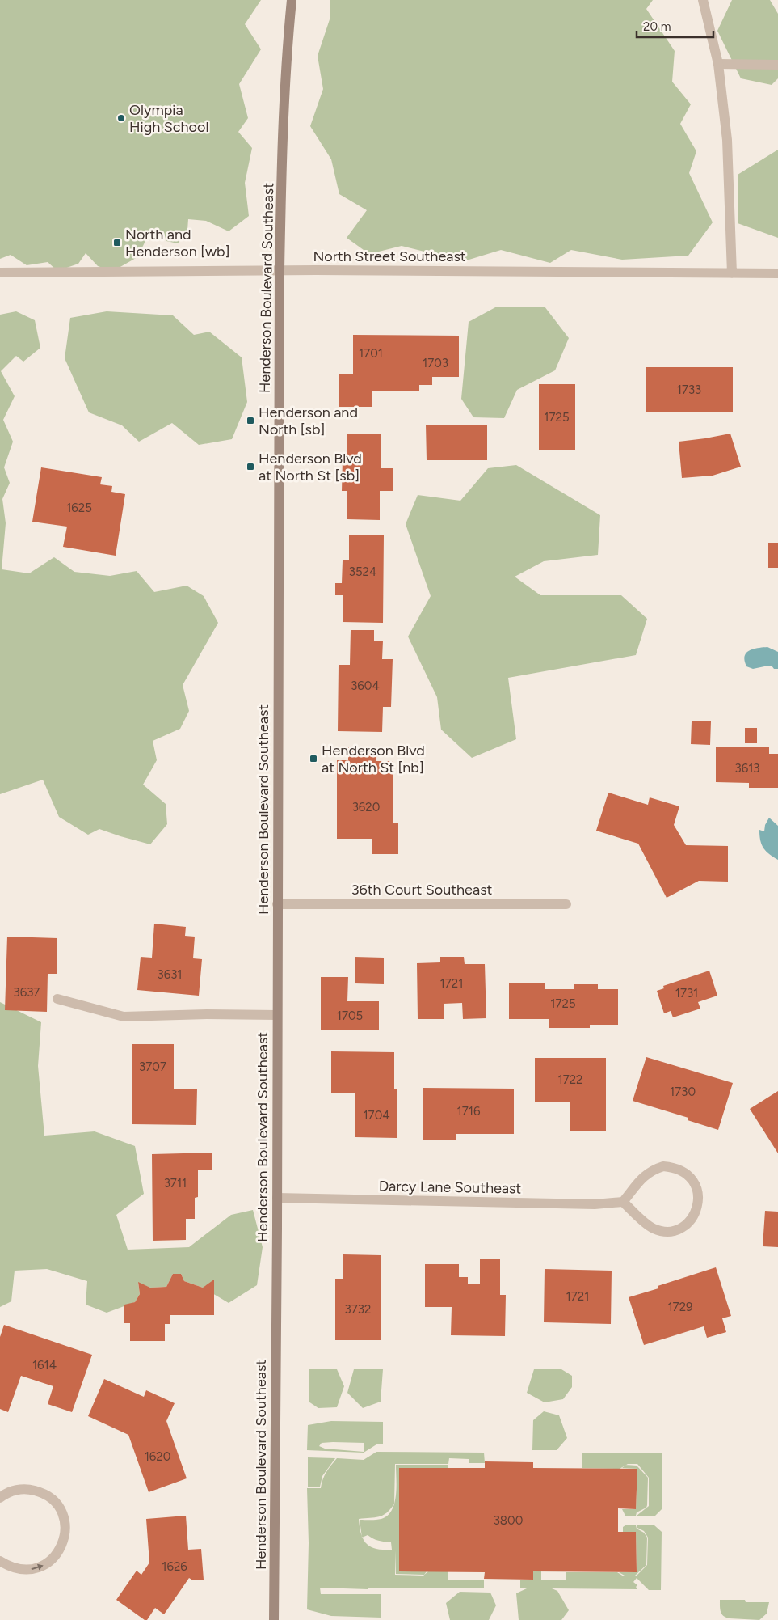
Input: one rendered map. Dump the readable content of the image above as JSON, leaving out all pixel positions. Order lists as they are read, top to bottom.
{
  "streets": {
    "main road": ["Henderson Boulevard Southeast"],
    "street": ["North Street Southeast", "36th Court Southeast", "Darcy Lane Southeast"]
  },
  "crossings": [
    ["North Street Southeast", "Henderson Boulevard Southeast"],
    ["Henderson Boulevard Southeast", "36th Court Southeast"],
    ["Henderson Boulevard Southeast", "Darcy Lane Southeast"]
  ],
  "places": {
    "other": ["Olympia High School"],
    "transit": [
      "North and Henderson [wb]",
      "Henderson and North [sb]",
      "Henderson Blvd at North St [sb]",
      "Henderson Blvd at North St [nb]"
    ]
  },
  "house_numbers": [
    "1701",
    "1703",
    "1733",
    "1725",
    "1625",
    "3524",
    "3604",
    "3613",
    "3620",
    "3631",
    "1721",
    "3637",
    "1731",
    "1725",
    "1705",
    "3707",
    "1722",
    "1730",
    "1716",
    "1704",
    "3711",
    "1721",
    "1729",
    "3732",
    "1614",
    "1620",
    "3800",
    "1626"
  ],
  "scale_bar": "20 m"
}
